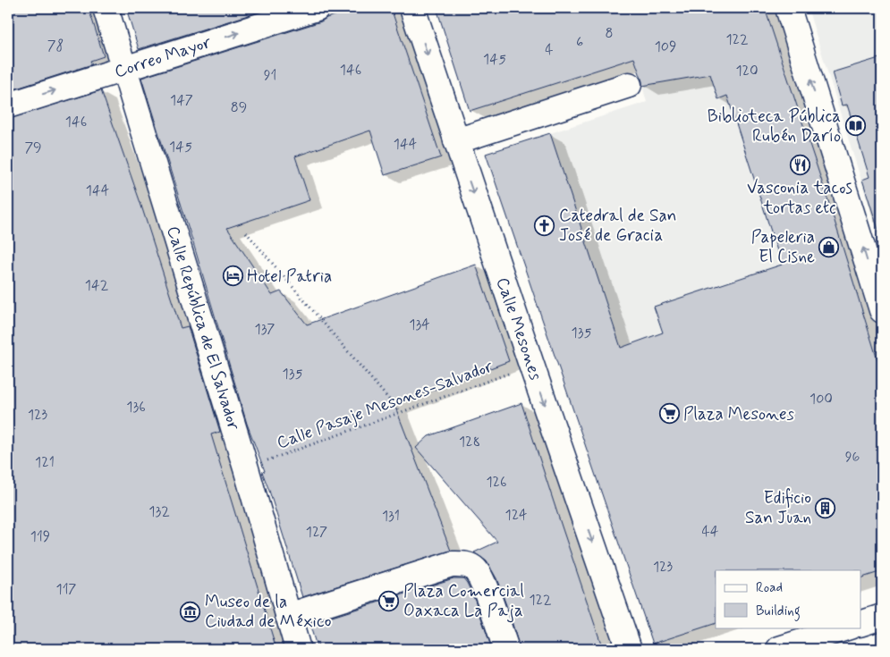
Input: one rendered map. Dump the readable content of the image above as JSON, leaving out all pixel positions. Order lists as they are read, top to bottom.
{
  "streets": {
    "street": ["Correo Mayor", "Calle República de El Salvador", "Calle Mesones"],
    "path": ["Calle Pasaje Mesones-Salvador"]
  },
  "crossings": [
    ["Correo Mayor", "Calle República de El Salvador"],
    ["Calle República de El Salvador", "Calle Pasaje Mesones-Salvador"],
    ["Calle Mesones", "Calle Pasaje Mesones-Salvador"]
  ],
  "one_way": ["Correo Mayor", "Calle Mesones"],
  "places": {
    "library": ["Biblioteca Pública Rubén Darío"],
    "restaurant": ["Vasconia tacos tortas etc"],
    "church": ["Catedral de San José de Gracia"],
    "shop": ["Papeleria El Cisne"],
    "hotel": ["Hotel Patria"],
    "supermarket": ["Plaza Mesones", "Plaza Comercial Oaxaca La Paja"],
    "building": ["Edificio San Juan"],
    "museum": ["Museo de la Ciudad de México"]
  },
  "house_numbers": [
    "8",
    "122",
    "6",
    "78",
    "109",
    "4",
    "145",
    "146",
    "120",
    "91",
    "147",
    "89",
    "146",
    "144",
    "145",
    "79",
    "144",
    "142",
    "134",
    "137",
    "135",
    "135",
    "100",
    "136",
    "123",
    "128",
    "96",
    "121",
    "126",
    "132",
    "124",
    "131",
    "44",
    "127",
    "119",
    "123",
    "117",
    "122"
  ],
  "legend": ["Road", "Building"]
}
